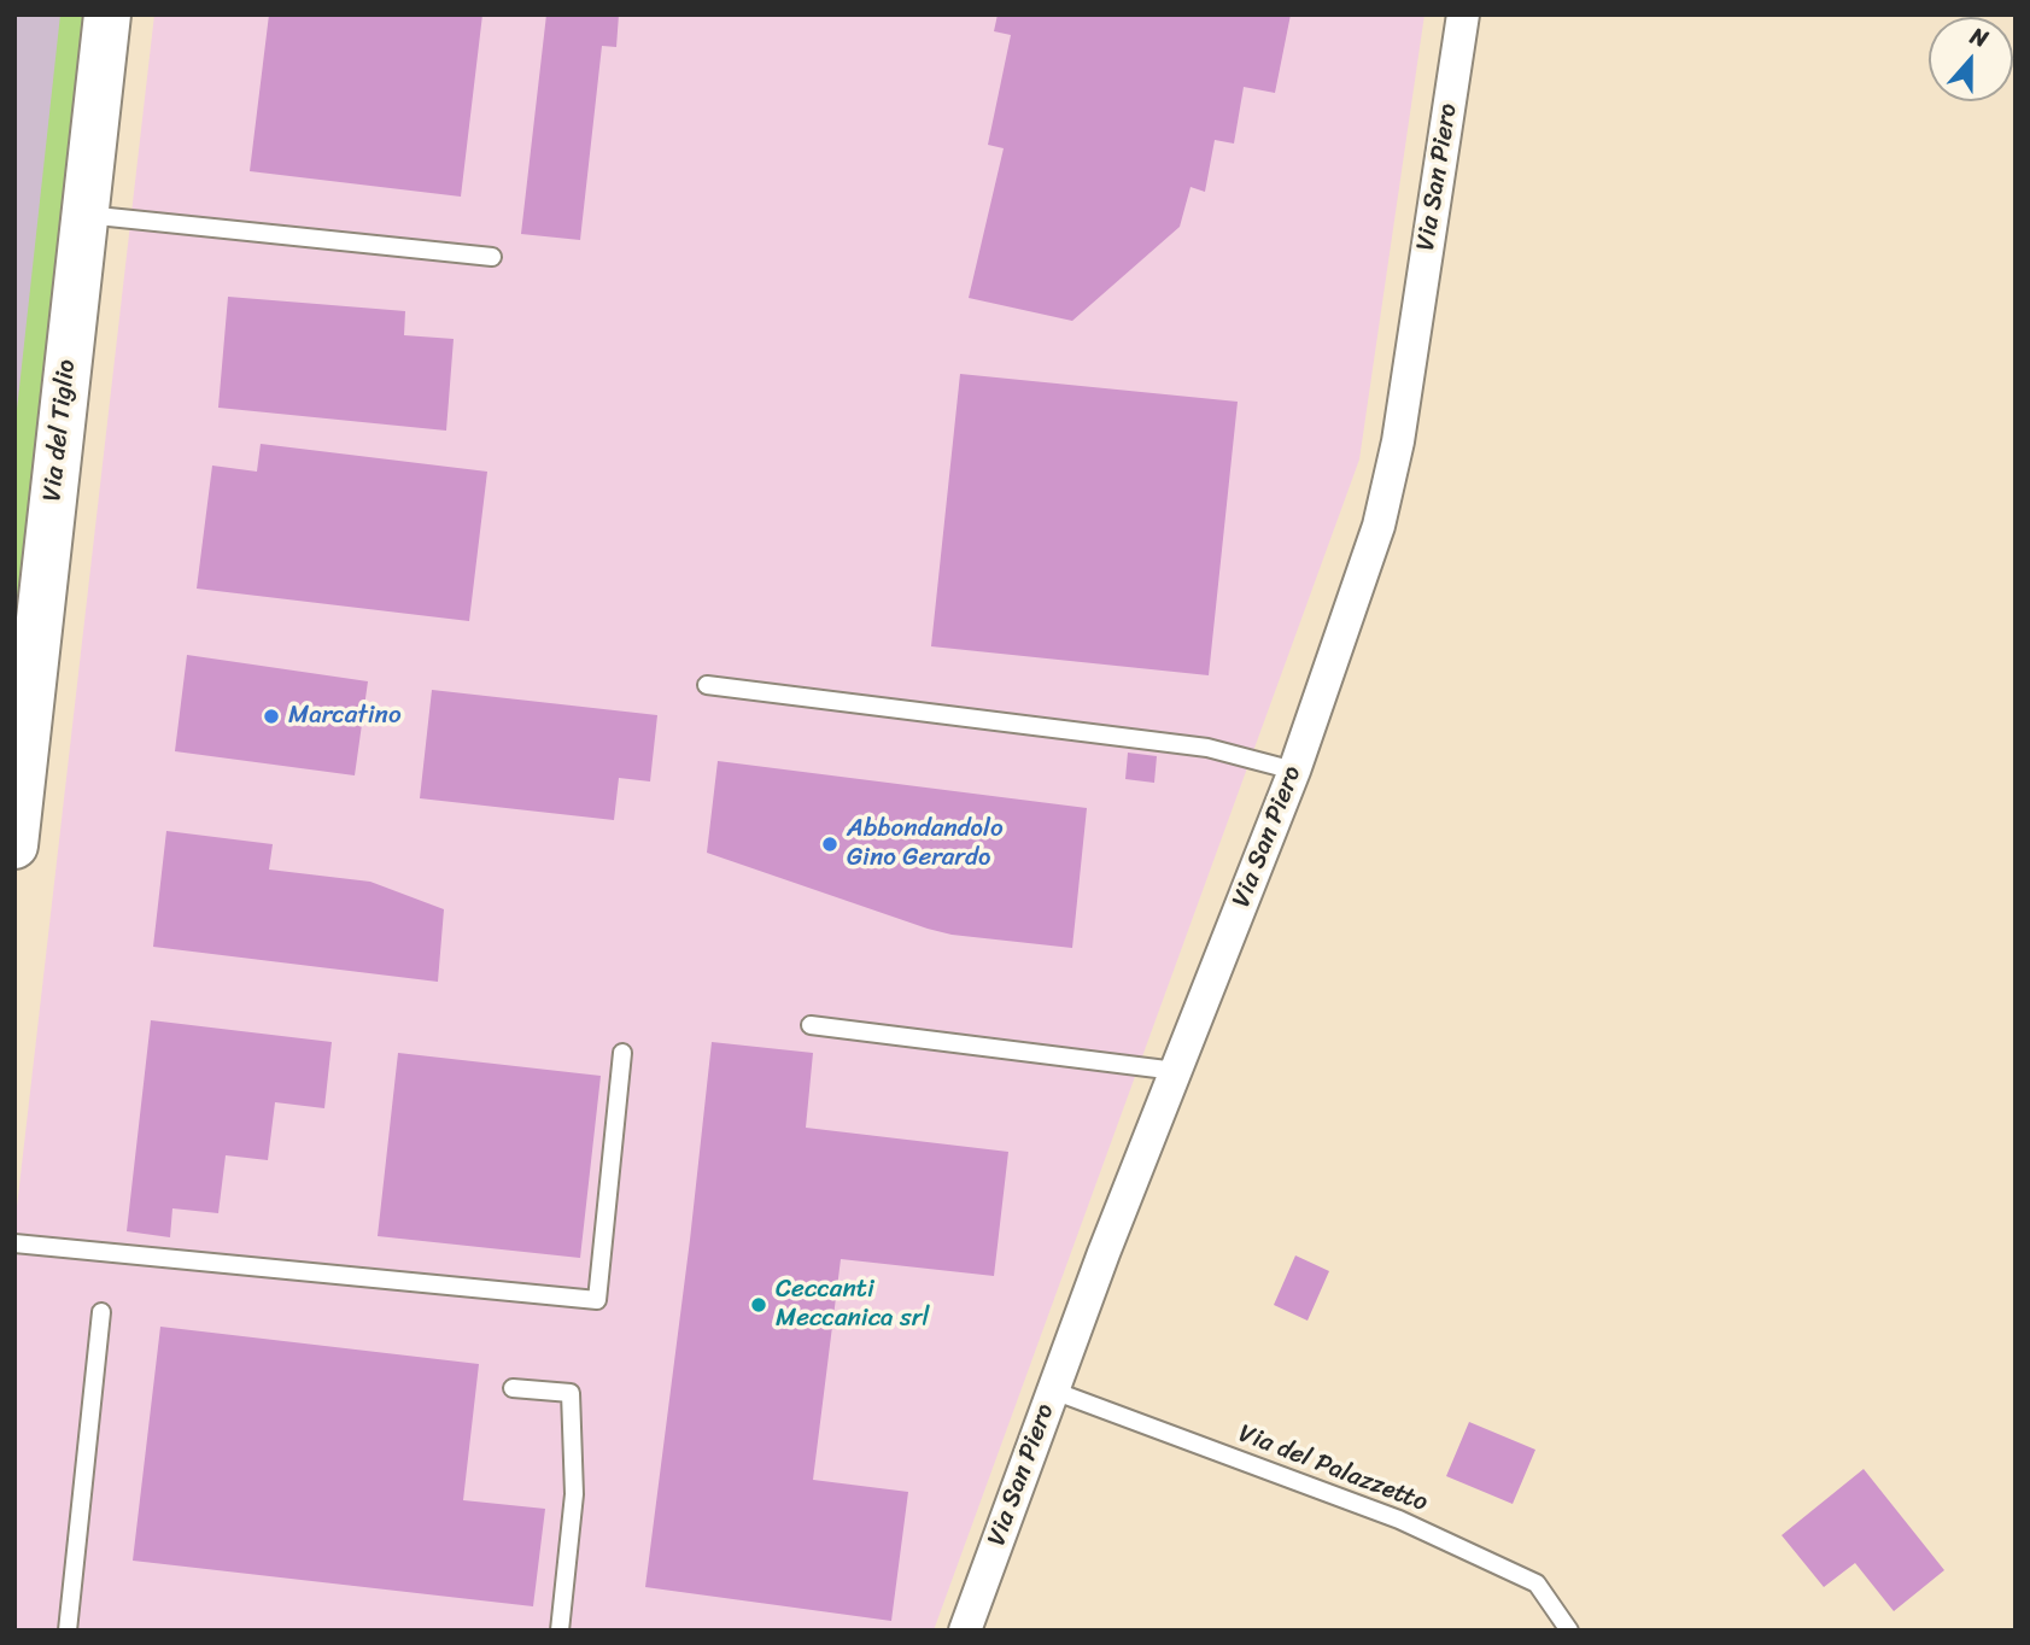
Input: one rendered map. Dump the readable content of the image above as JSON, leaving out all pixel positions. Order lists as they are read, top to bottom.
{
  "streets": {
    "main road": ["Via del Tiglio"],
    "street": ["Via San Piero"],
    "lane": ["Via del Palazzetto"]
  },
  "crossings": [
    ["Via San Piero", "Via del Palazzetto"]
  ],
  "places": ["Marcatino", "Abbondandolo Gino Gerardo", "Ceccanti Meccanica srl"],
  "north": "top"
}
